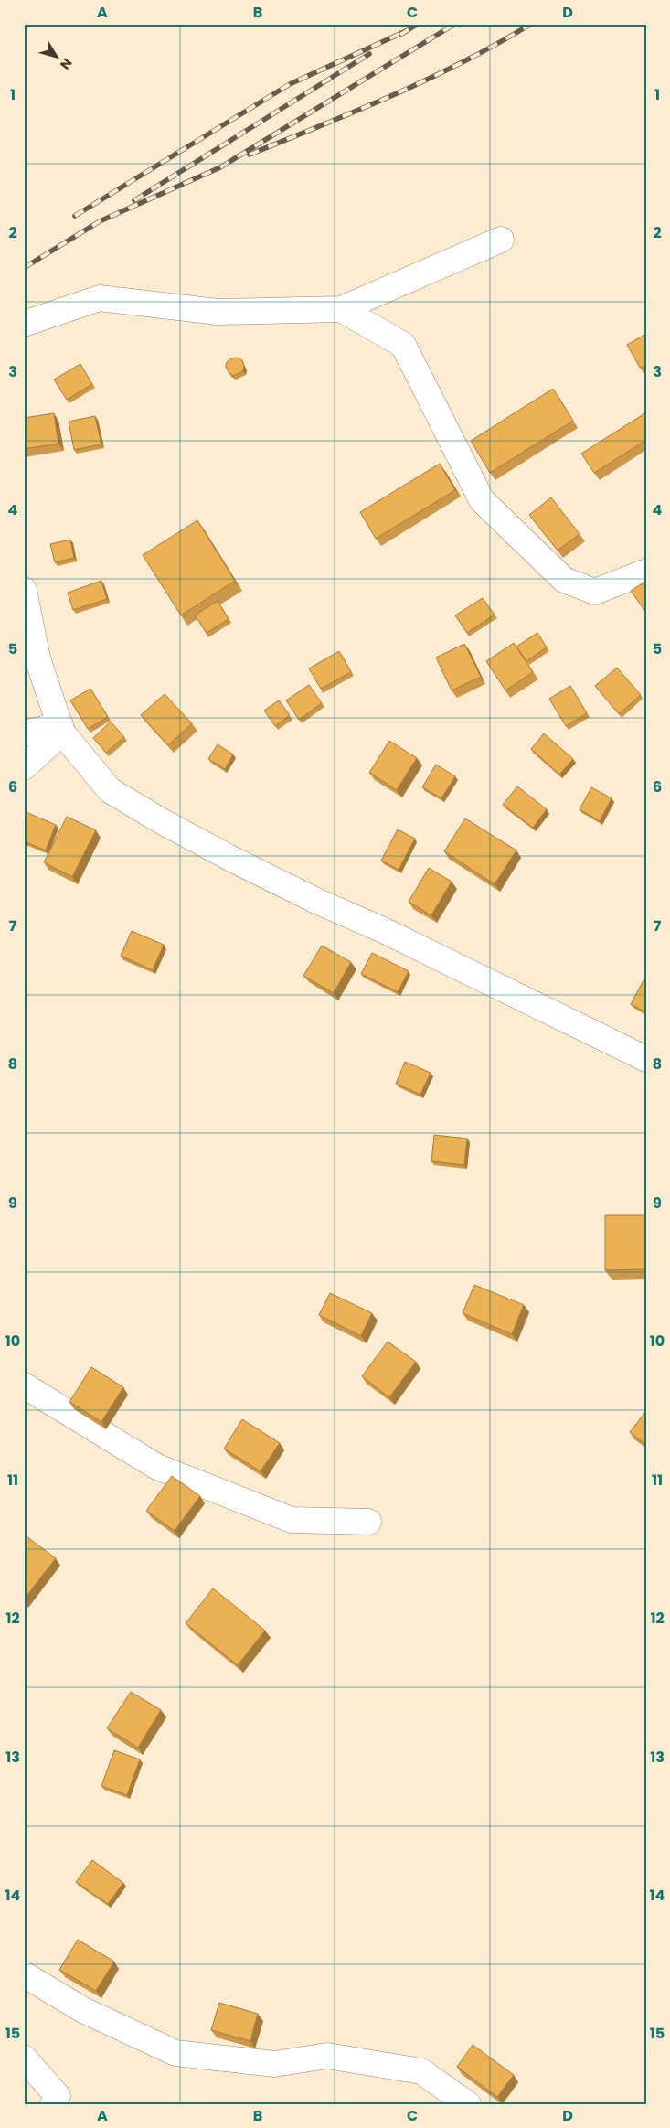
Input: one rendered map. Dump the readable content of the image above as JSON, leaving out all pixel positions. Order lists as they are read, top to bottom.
{
  "north": "bottom right",
  "grid": {
    "columns": [
      "A",
      "B",
      "C",
      "D"
    ],
    "rows": [
      "1",
      "2",
      "3",
      "4",
      "5",
      "6",
      "7",
      "8",
      "9",
      "10",
      "11",
      "12",
      "13",
      "14",
      "15"
    ]
  }
}
